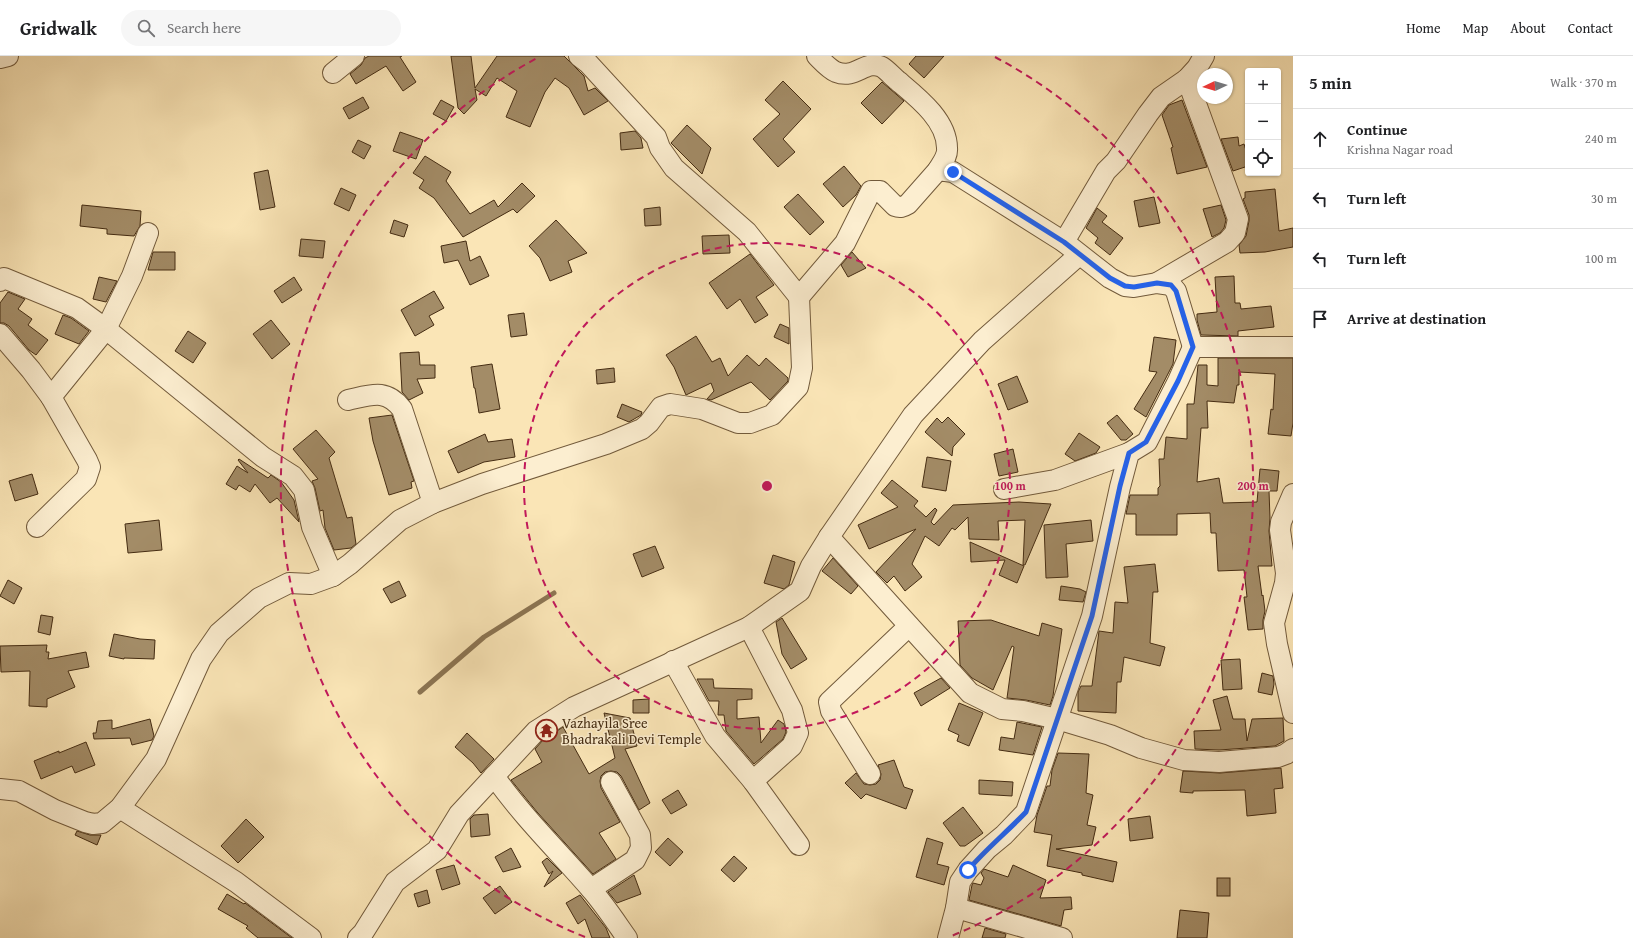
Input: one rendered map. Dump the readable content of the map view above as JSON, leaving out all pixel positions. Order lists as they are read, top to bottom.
{
  "places": {
    "temple": ["Vazhayila Sree Bhadrakali Devi Temple"]
  },
  "north": "left",
  "page": {
    "header": "Gridwalk",
    "search": "Search here",
    "nav": [
      "Home",
      "Map",
      "About",
      "Contact"
    ],
    "heading": ["5 min", "Walk · 370 m"],
    "map_buttons": ["+", "−"],
    "list": [
      ["Continue", "Krishna Nagar road", "240 m"],
      ["Turn left", "30 m"],
      ["Turn left", "100 m"],
      "Arrive at destination"
    ]
  },
  "rings": ["100 m", "200 m"]
}
